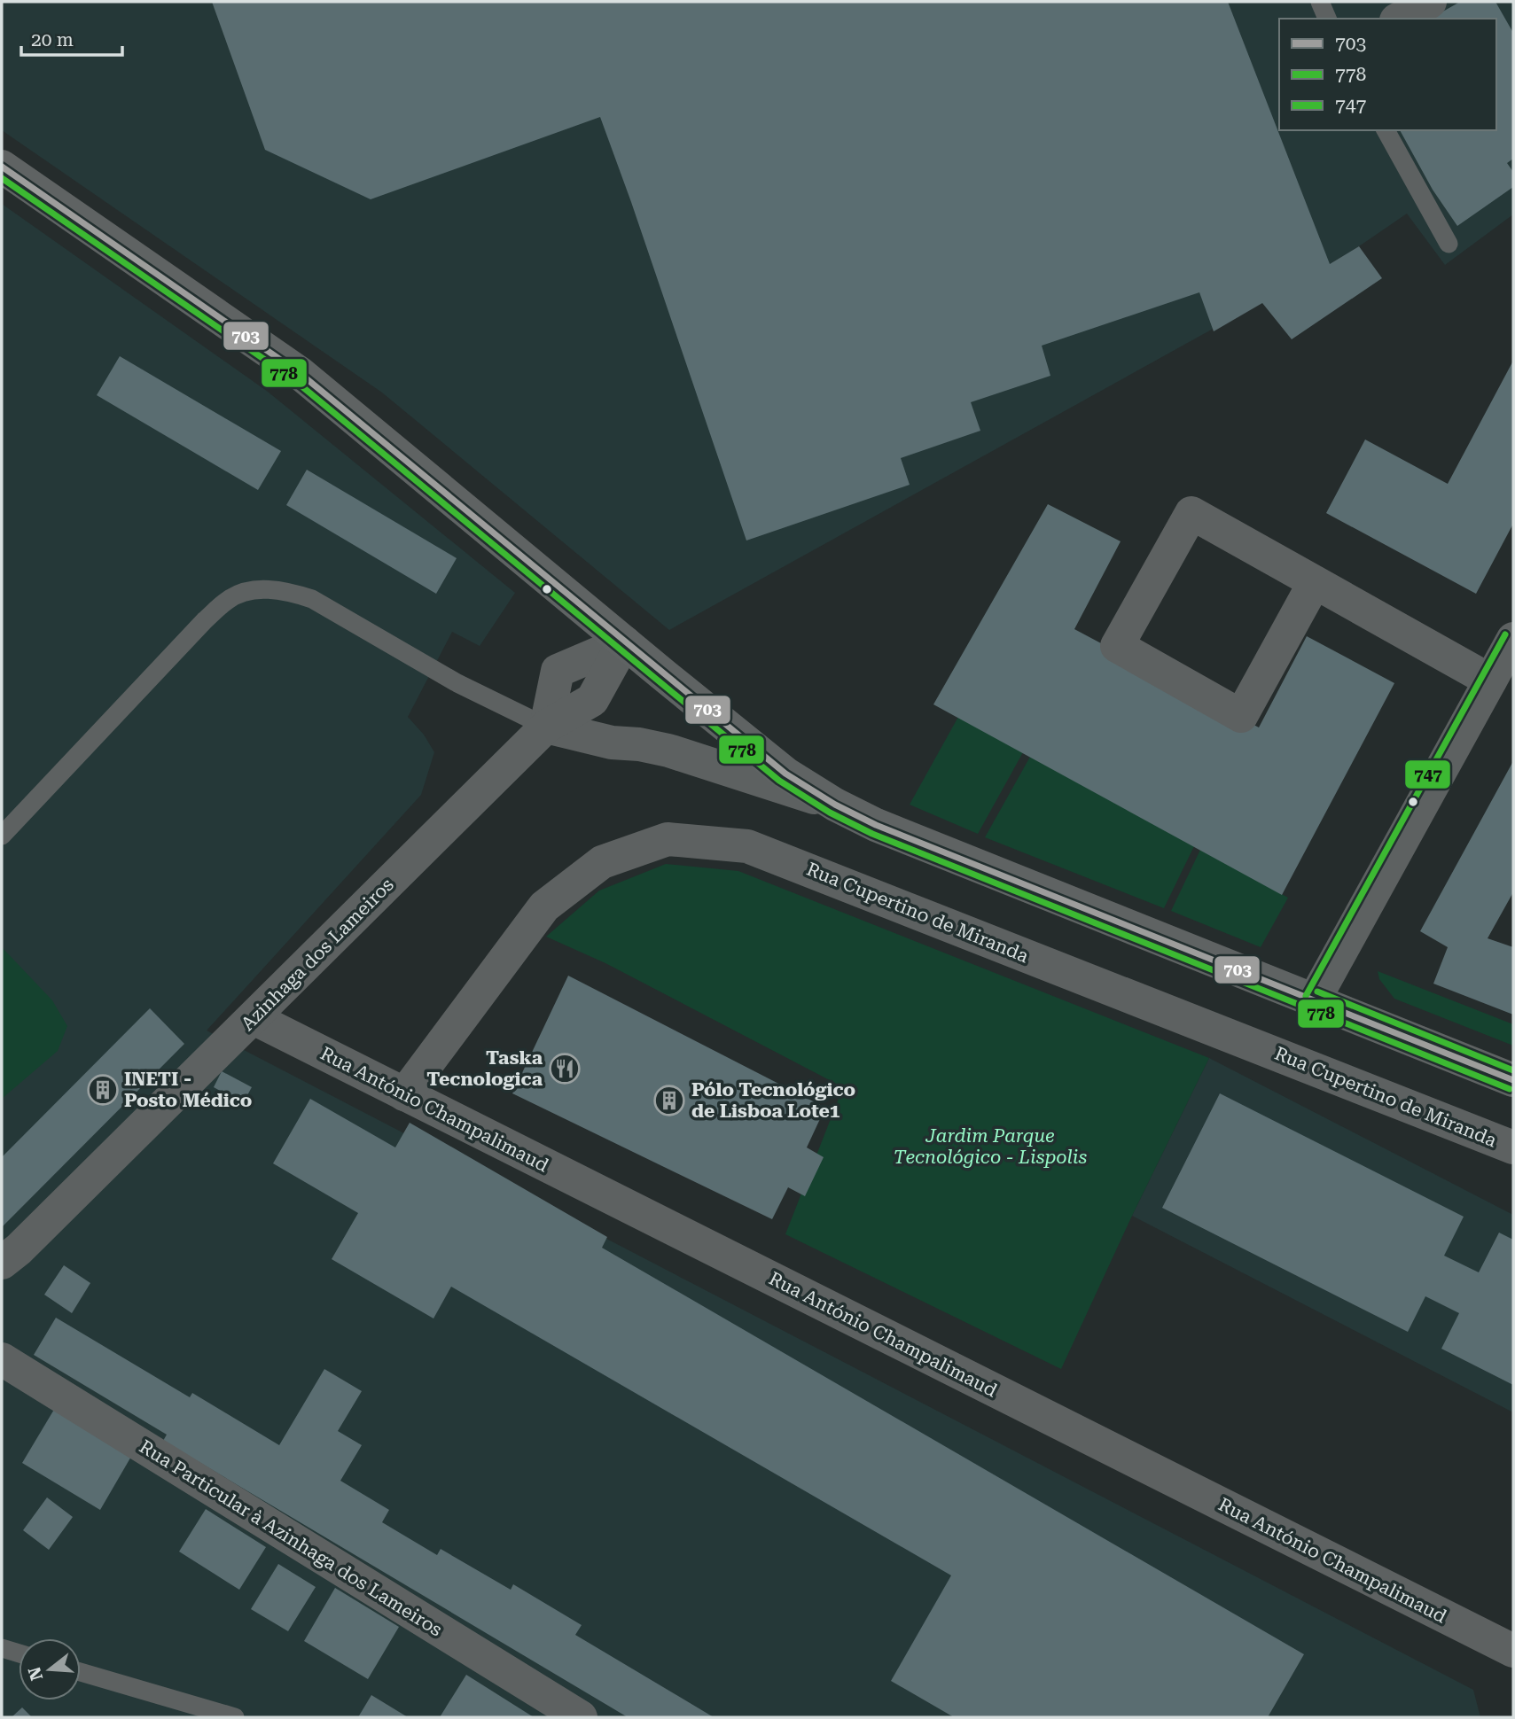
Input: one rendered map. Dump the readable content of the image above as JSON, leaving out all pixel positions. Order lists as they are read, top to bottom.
{
  "streets": {
    "street": [
      "Rua Cupertino de Miranda",
      "Azinhaga dos Lameiros",
      "Rua António Champalimaud",
      "Rua Particular à Azinhaga dos Lameiros"
    ]
  },
  "crossings": [
    ["Rua Cupertino de Miranda", "Rua António Champalimaud"],
    ["Azinhaga dos Lameiros", "Rua António Champalimaud"]
  ],
  "parks": ["Jardim Parque Tecnológico - Lispolis"],
  "places": {
    "restaurant": ["Taska Tecnologica"],
    "building": ["INETI - Posto Médico", "Pólo Tecnológico de Lisboa Lote1"]
  },
  "lines": ["transit line 703", "transit line 778", "transit line 747"],
  "legend": ["703", "778", "747"],
  "scale_bar": "20 m",
  "north": "left"
}
